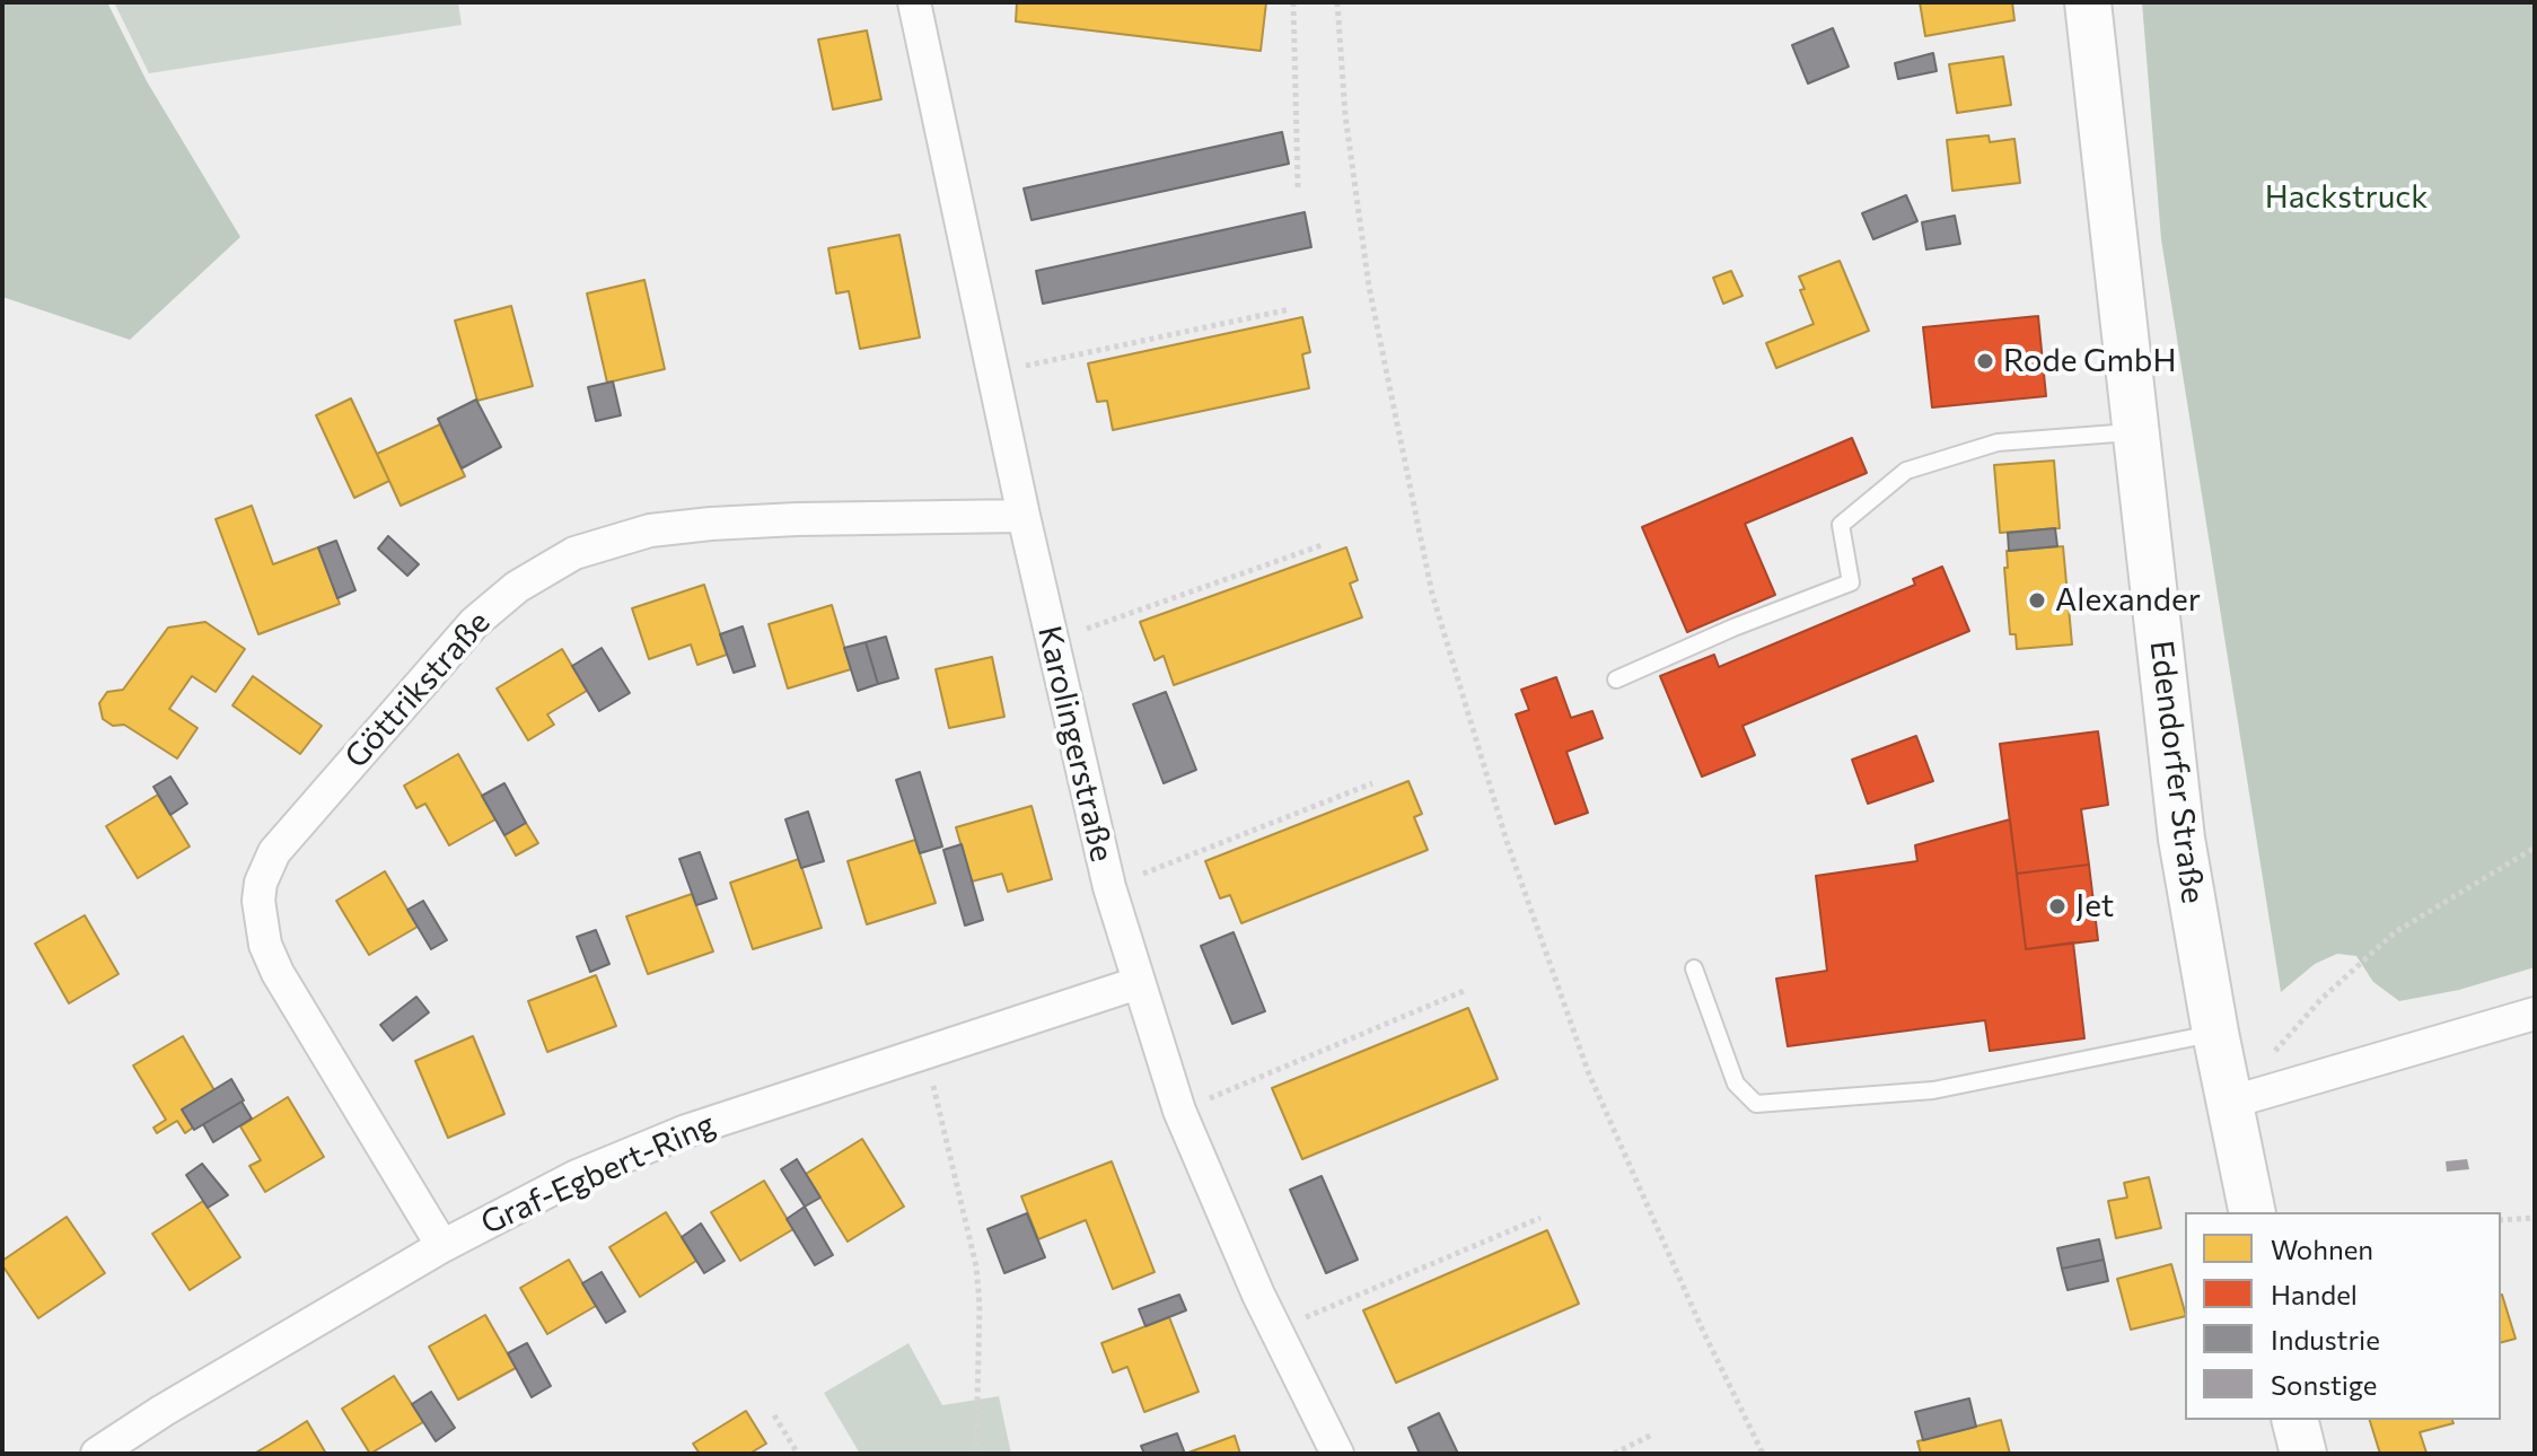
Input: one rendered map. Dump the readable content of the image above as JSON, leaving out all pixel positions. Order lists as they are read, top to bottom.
{
  "streets": {
    "street": [
      "Göttrikstraße",
      "Karolingerstraße",
      "Edendorfer Straße",
      "Graf-Egbert-Ring"
    ]
  },
  "crossings": [
    ["Göttrikstraße", "Karolingerstraße"],
    ["Göttrikstraße", "Graf-Egbert-Ring"],
    ["Karolingerstraße", "Graf-Egbert-Ring"]
  ],
  "parks": ["Hackstruck"],
  "places": ["Rode GmbH", "Alexander", "Jet"],
  "legend": [
    "Wohnen",
    "Handel",
    "Industrie",
    "Sonstige"
  ]
}
